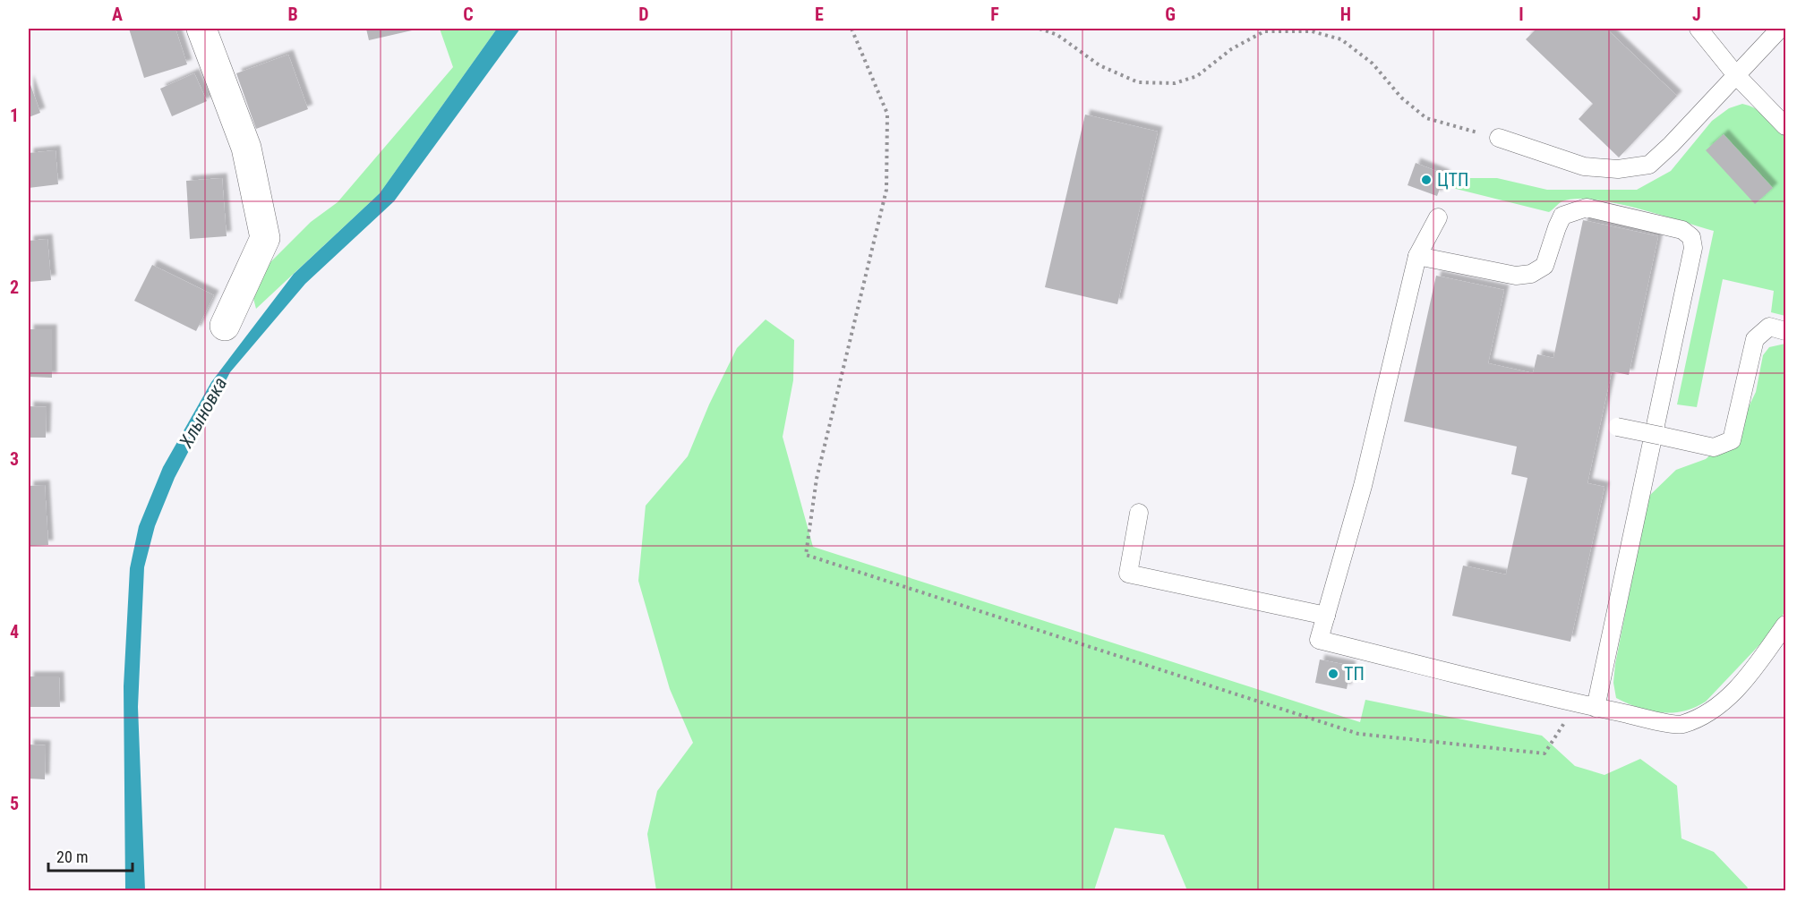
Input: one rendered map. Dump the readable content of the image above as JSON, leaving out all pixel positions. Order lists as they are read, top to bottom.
{
  "water": ["Хлыновка"],
  "places": ["ЦТП", "ТП"],
  "scale_bar": "20 m",
  "grid": {
    "columns": [
      "A",
      "B",
      "C",
      "D",
      "E",
      "F",
      "G",
      "H",
      "I",
      "J"
    ],
    "rows": [
      "1",
      "2",
      "3",
      "4",
      "5"
    ]
  }
}
